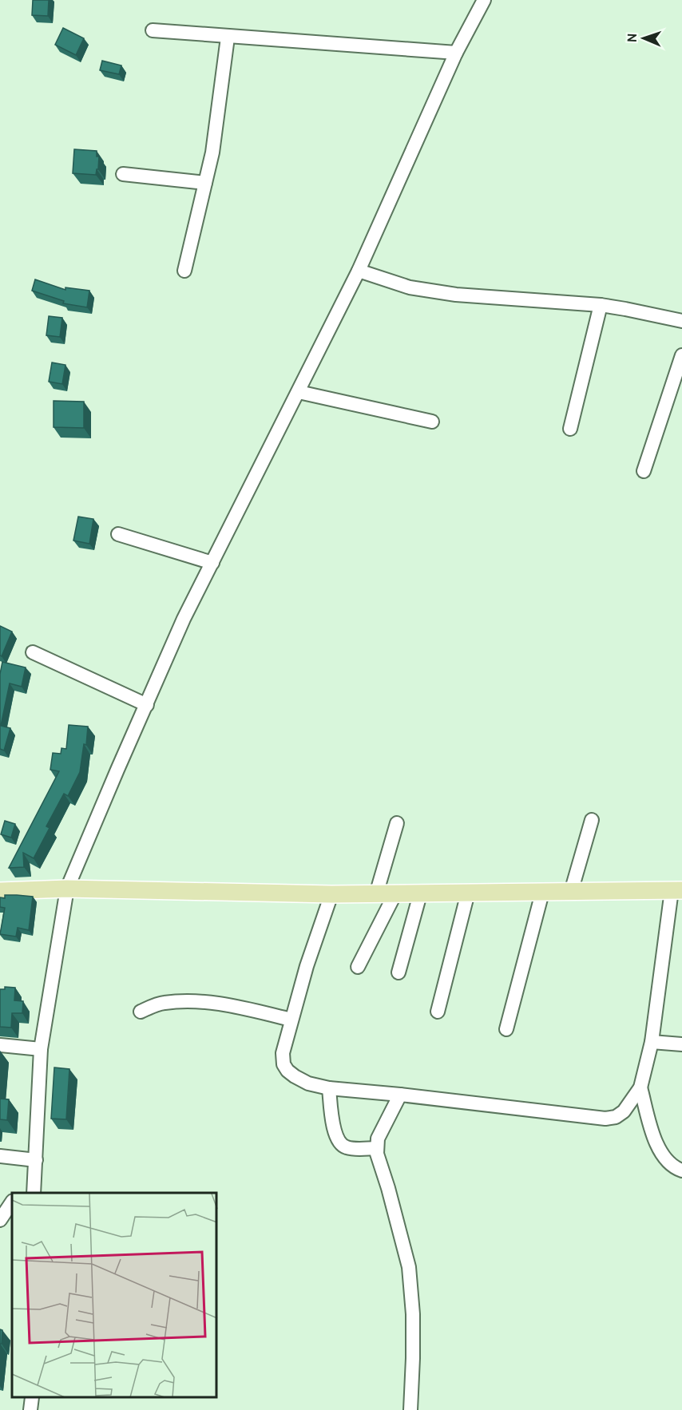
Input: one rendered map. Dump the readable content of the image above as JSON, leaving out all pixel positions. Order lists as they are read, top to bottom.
{
  "north": "left"
}
